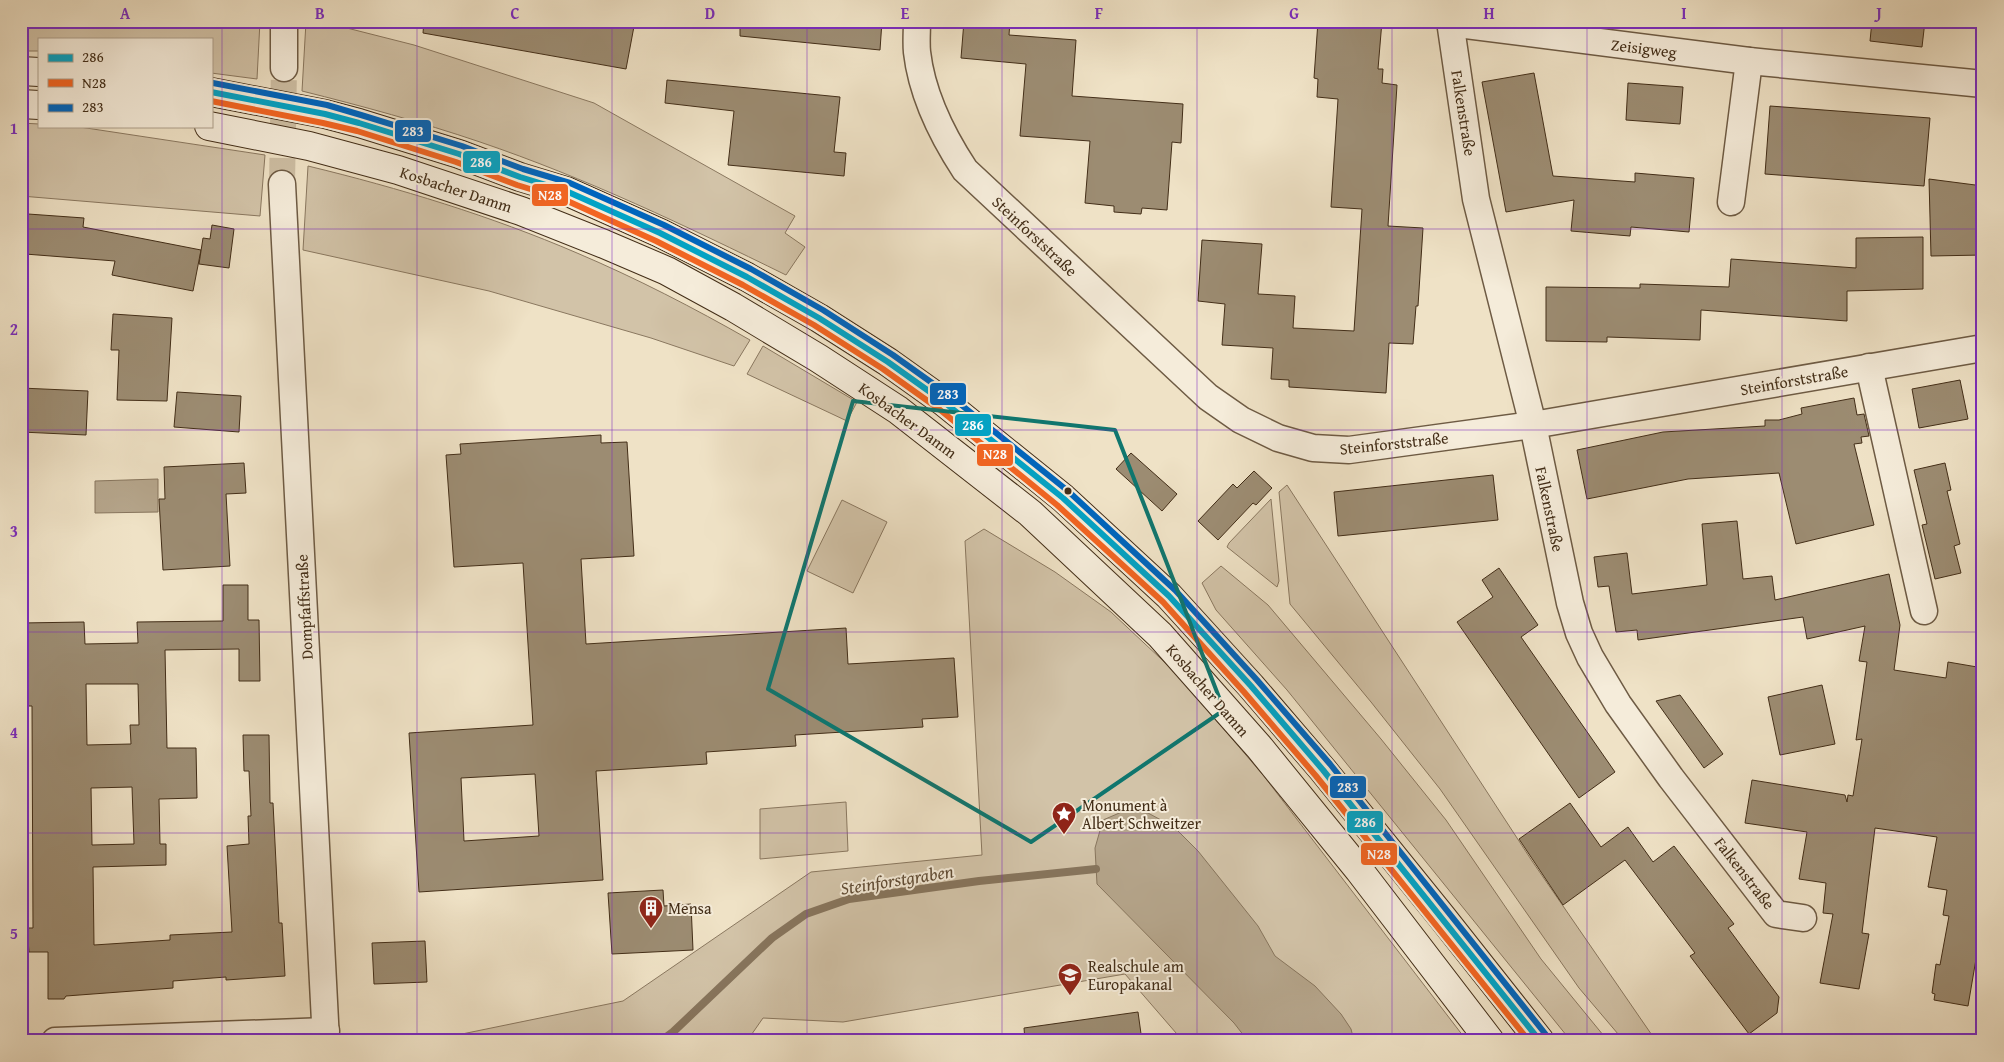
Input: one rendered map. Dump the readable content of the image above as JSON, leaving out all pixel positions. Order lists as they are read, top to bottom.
{
  "streets": {
    "street": [
      "Zeisigweg",
      "Falkenstraße",
      "Kosbacher Damm",
      "Steinforststraße",
      "Dompfaffstraße"
    ]
  },
  "crossings": [
    ["Zeisigweg", "Falkenstraße"],
    ["Falkenstraße", "Steinforststraße"]
  ],
  "water": ["Steinforstgraben"],
  "places": {
    "place": ["Monument à Albert Schweitzer"],
    "building": ["Mensa"],
    "school or university": ["Realschule am Europakanal"]
  },
  "lines": ["transit line 283", "transit line 286", "transit line N28"],
  "legend": ["286", "N28", "283"],
  "grid": {
    "columns": [
      "A",
      "B",
      "C",
      "D",
      "E",
      "F",
      "G",
      "H",
      "I",
      "J"
    ],
    "rows": [
      "1",
      "2",
      "3",
      "4",
      "5"
    ]
  }
}
